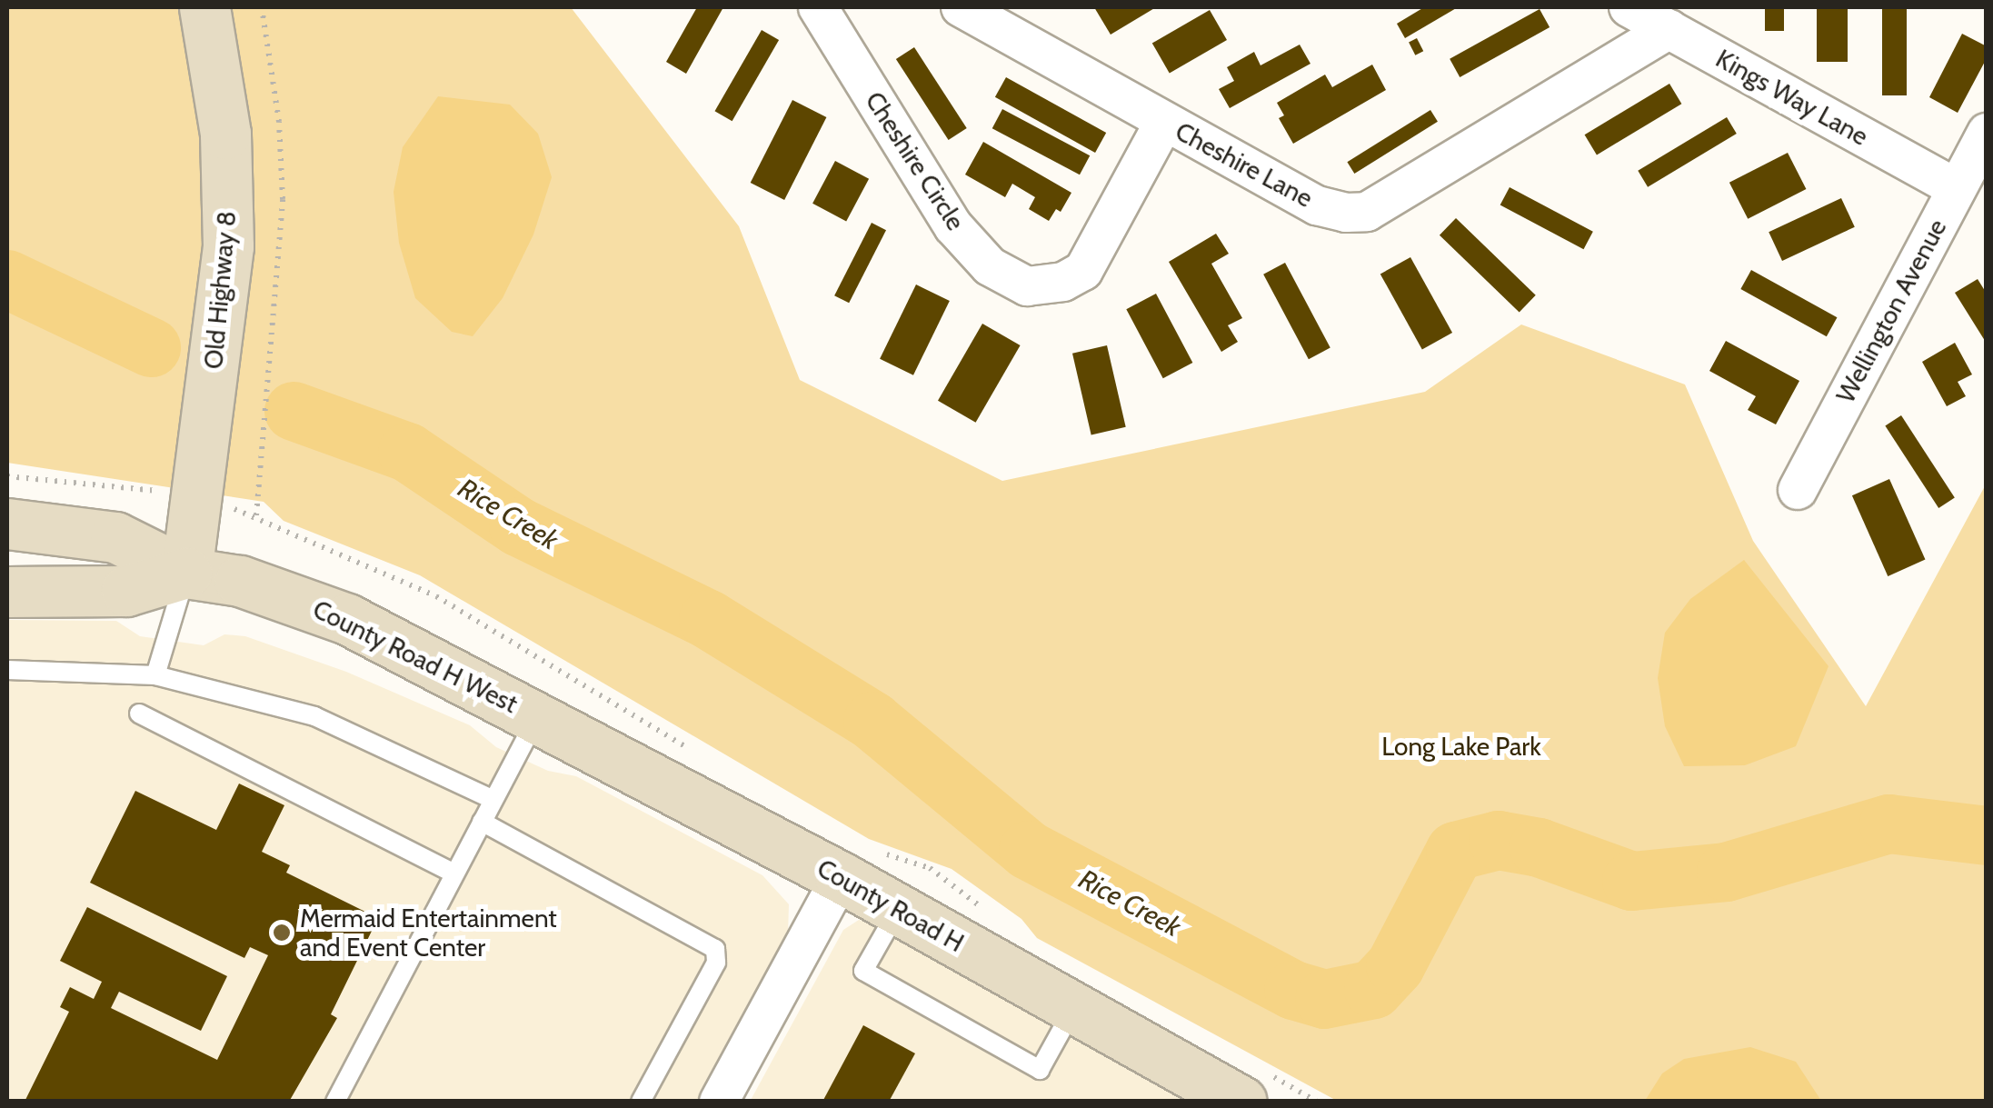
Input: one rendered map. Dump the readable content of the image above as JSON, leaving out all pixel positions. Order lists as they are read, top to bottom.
{
  "streets": {
    "street": [
      "Kings Way Lane",
      "Cheshire Circle",
      "Cheshire Lane",
      "Old Highway 8",
      "Wellington Avenue",
      "County Road H West",
      "County Road H"
    ]
  },
  "crossings": [
    ["Kings Way Lane", "Cheshire Lane"],
    ["Kings Way Lane", "Wellington Avenue"],
    ["Cheshire Circle", "Cheshire Lane"],
    ["Old Highway 8", "County Road H West"],
    ["County Road H West", "County Road H"]
  ],
  "water": ["Rice Creek"],
  "parks": ["Long Lake Park"],
  "places": ["Mermaid Entertainment and Event Center"]
}
